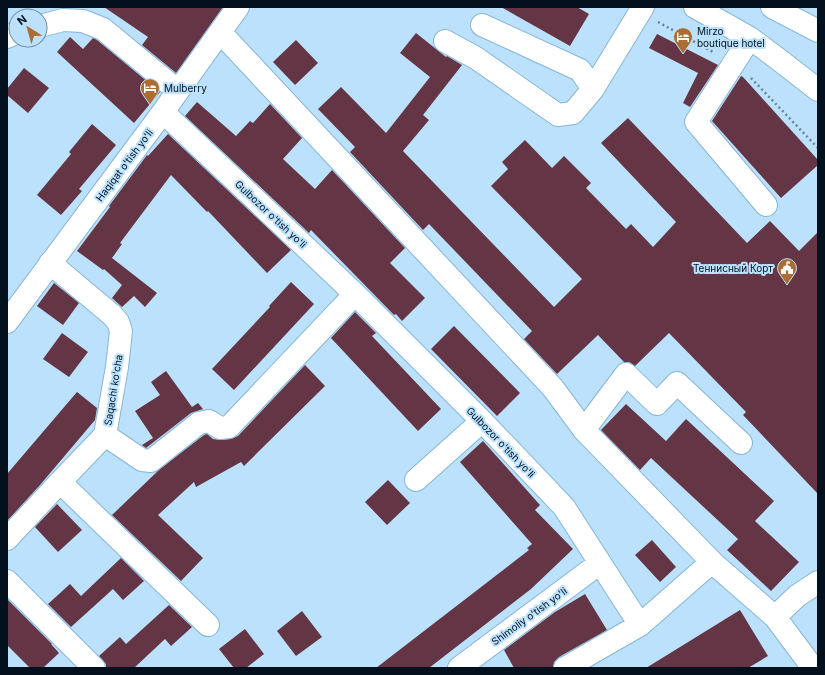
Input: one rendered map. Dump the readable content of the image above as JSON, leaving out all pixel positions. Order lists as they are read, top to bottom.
{
  "streets": {
    "street": [
      "Haqiqat o'tish yo'li",
      "Gulbozor o'tish yo'li",
      "Saqachi ko'cha",
      "Shimoliy o'tish yo'li"
    ]
  },
  "crossings": [
    ["Haqiqat o'tish yo'li", "Gulbozor o'tish yo'li"],
    ["Haqiqat o'tish yo'li", "Saqachi ko'cha"],
    ["Gulbozor o'tish yo'li", "Saqachi ko'cha"],
    ["Gulbozor o'tish yo'li", "Shimoliy o'tish yo'li"]
  ],
  "places": {
    "hotel": ["Mirzo boutique hotel", "Mulberry"],
    "public building": ["Теннисный Корт"]
  },
  "north": "top left"
}
